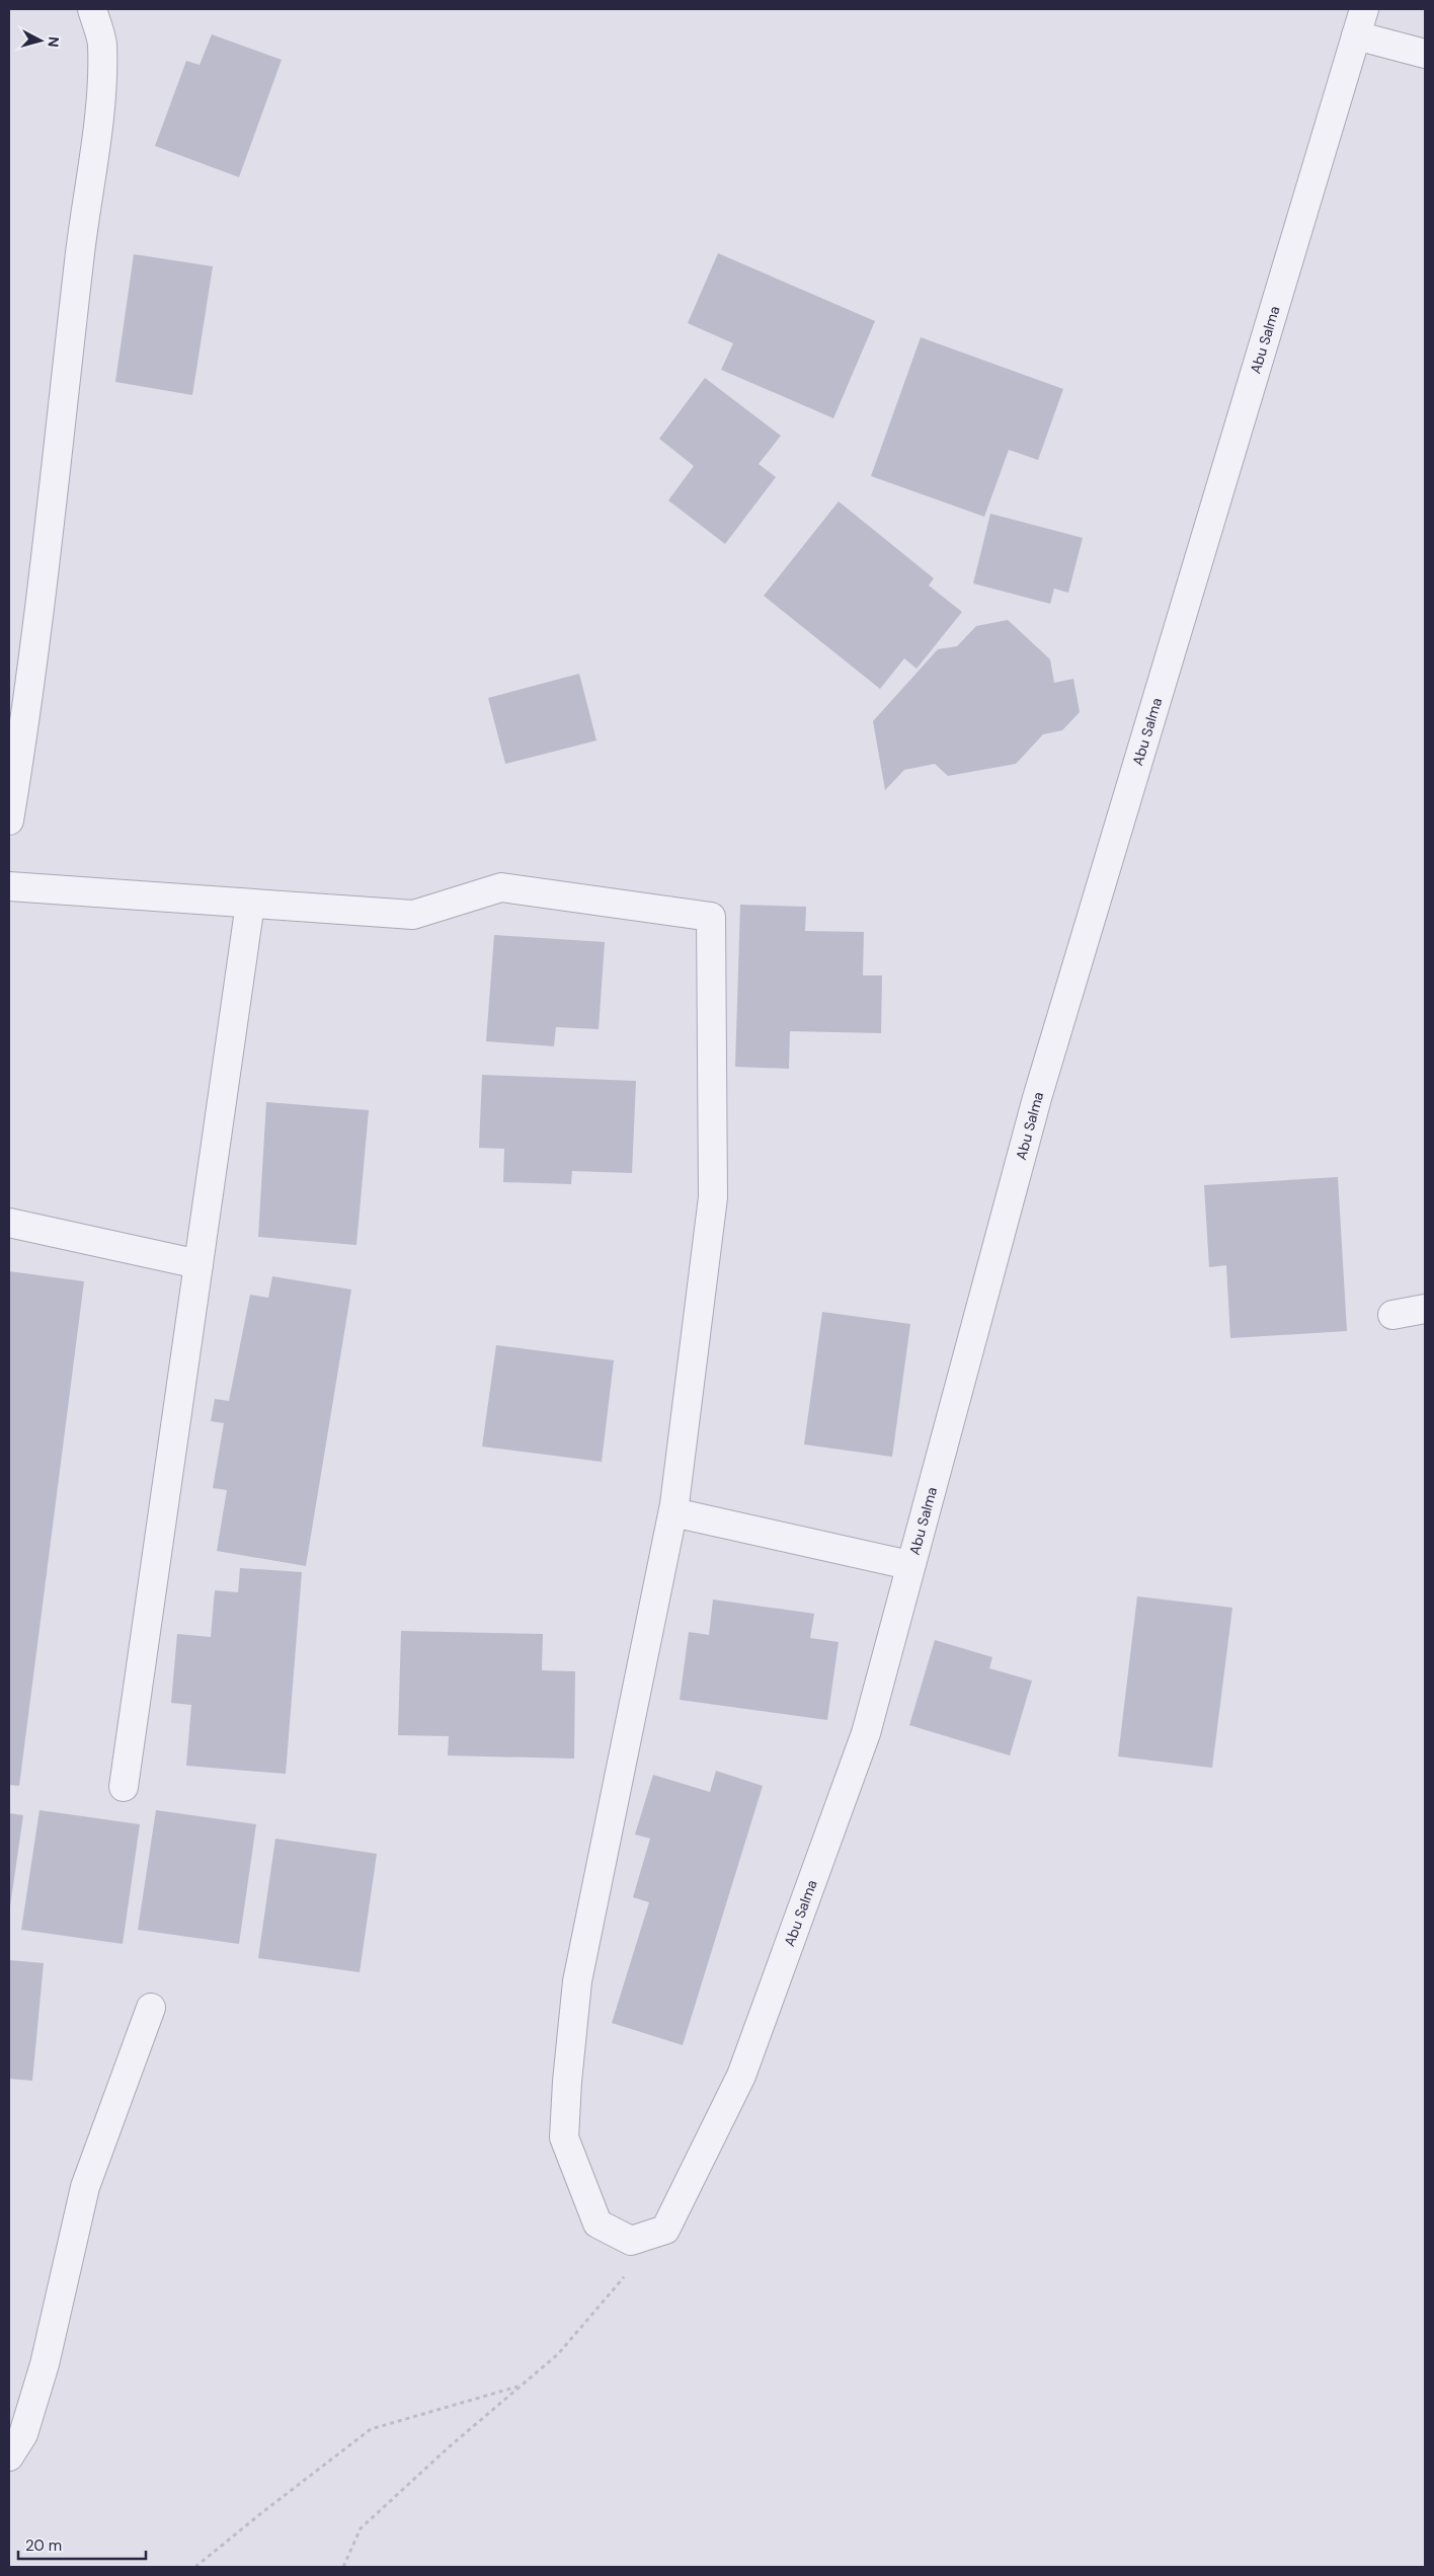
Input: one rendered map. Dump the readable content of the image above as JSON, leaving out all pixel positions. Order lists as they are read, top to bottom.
{
  "streets": {
    "street": ["Abu Salma"]
  },
  "scale_bar": "20 m",
  "north": "right"
}
